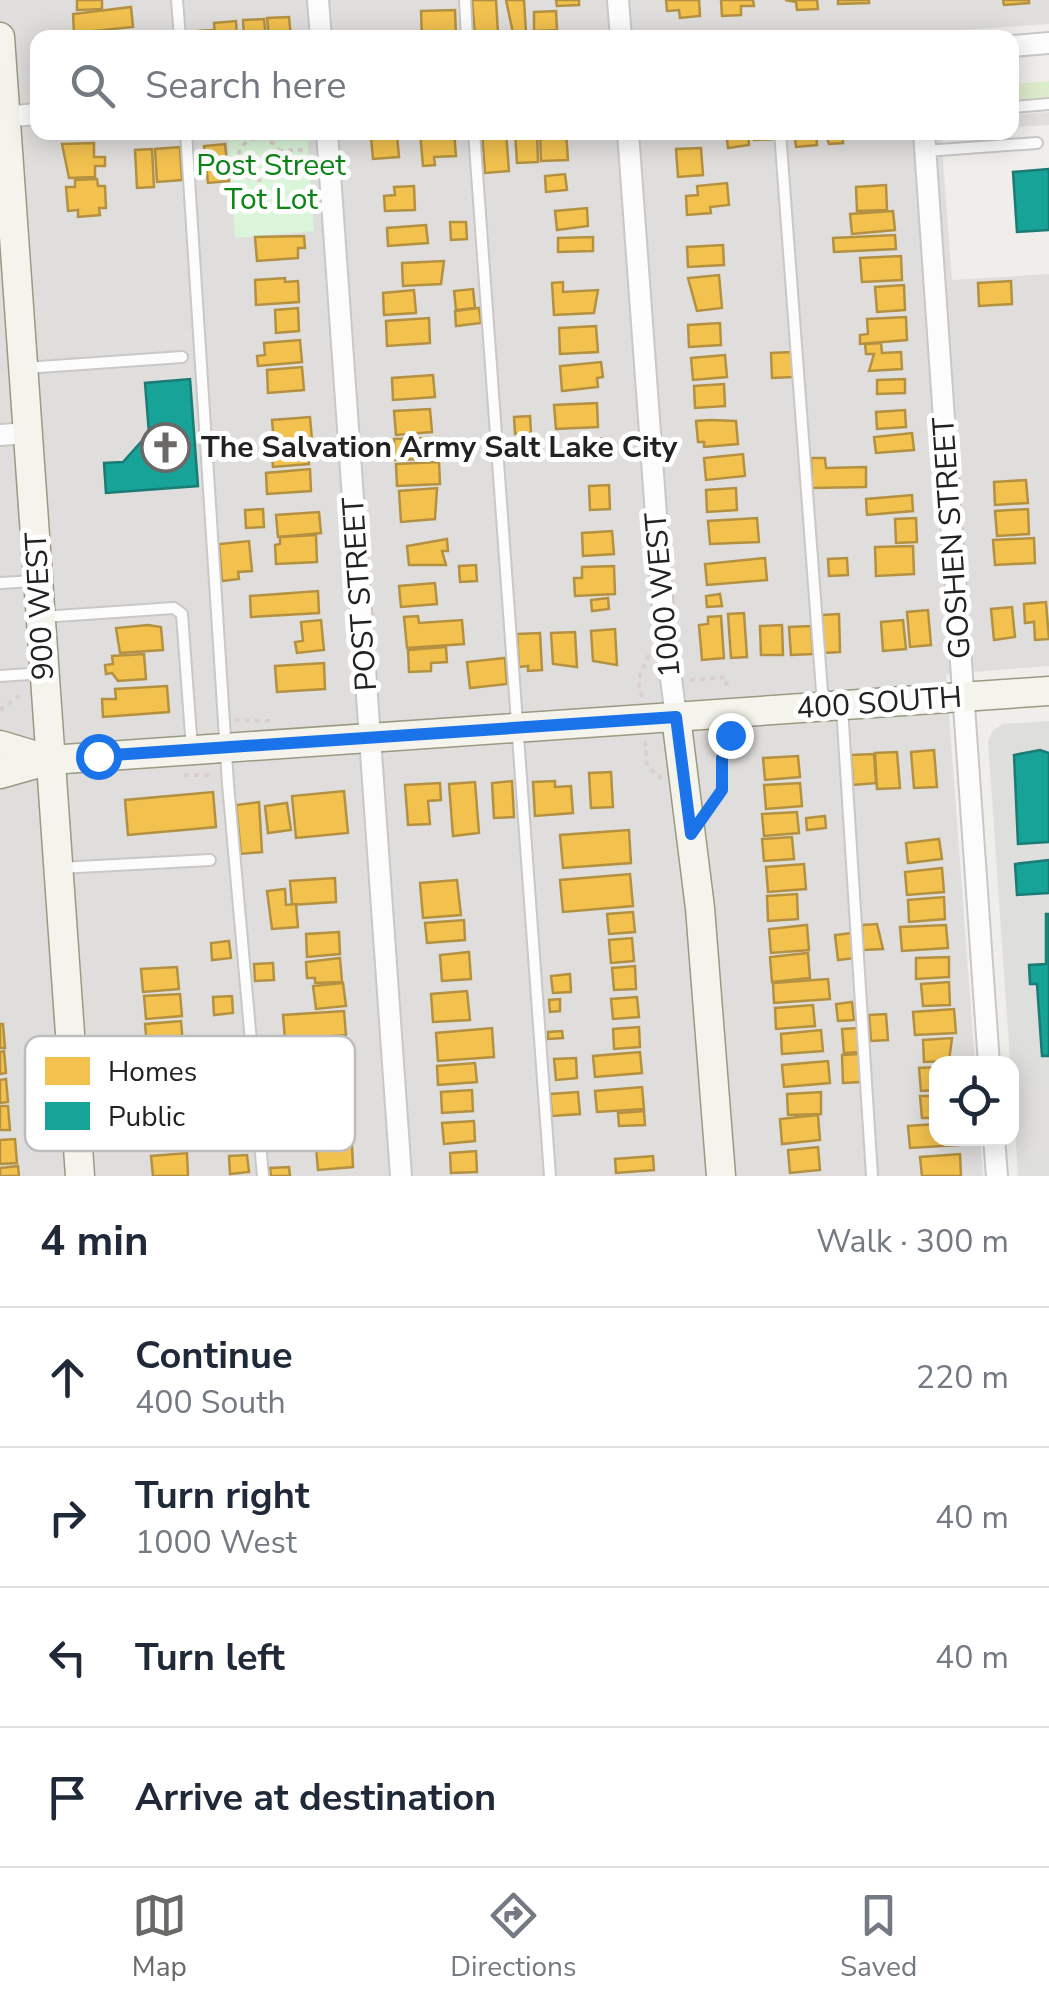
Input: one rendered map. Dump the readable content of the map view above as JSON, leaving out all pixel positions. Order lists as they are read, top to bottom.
{
  "streets": {
    "main road": ["1000 WEST", "900 WEST", "400 SOUTH"],
    "street": ["GOSHEN STREET", "POST STREET"]
  },
  "crossings": [
    ["GOSHEN STREET", "400 SOUTH"],
    ["POST STREET", "400 SOUTH"],
    ["1000 WEST", "400 SOUTH"],
    ["900 WEST", "400 SOUTH"]
  ],
  "parks": ["Post Street Tot Lot"],
  "places": {
    "church": ["The Salvation Army Salt Lake City"]
  },
  "legend": ["Homes", "Public"],
  "page": {
    "search": "Search here",
    "heading": ["4 min", "Walk · 300 m"],
    "list": [
      ["Continue", "400 South", "220 m"],
      ["Turn right", "1000 West", "40 m"],
      ["Turn left", "40 m"],
      "Arrive at destination"
    ],
    "nav": ["Map", "Directions", "Saved"]
  }
}
